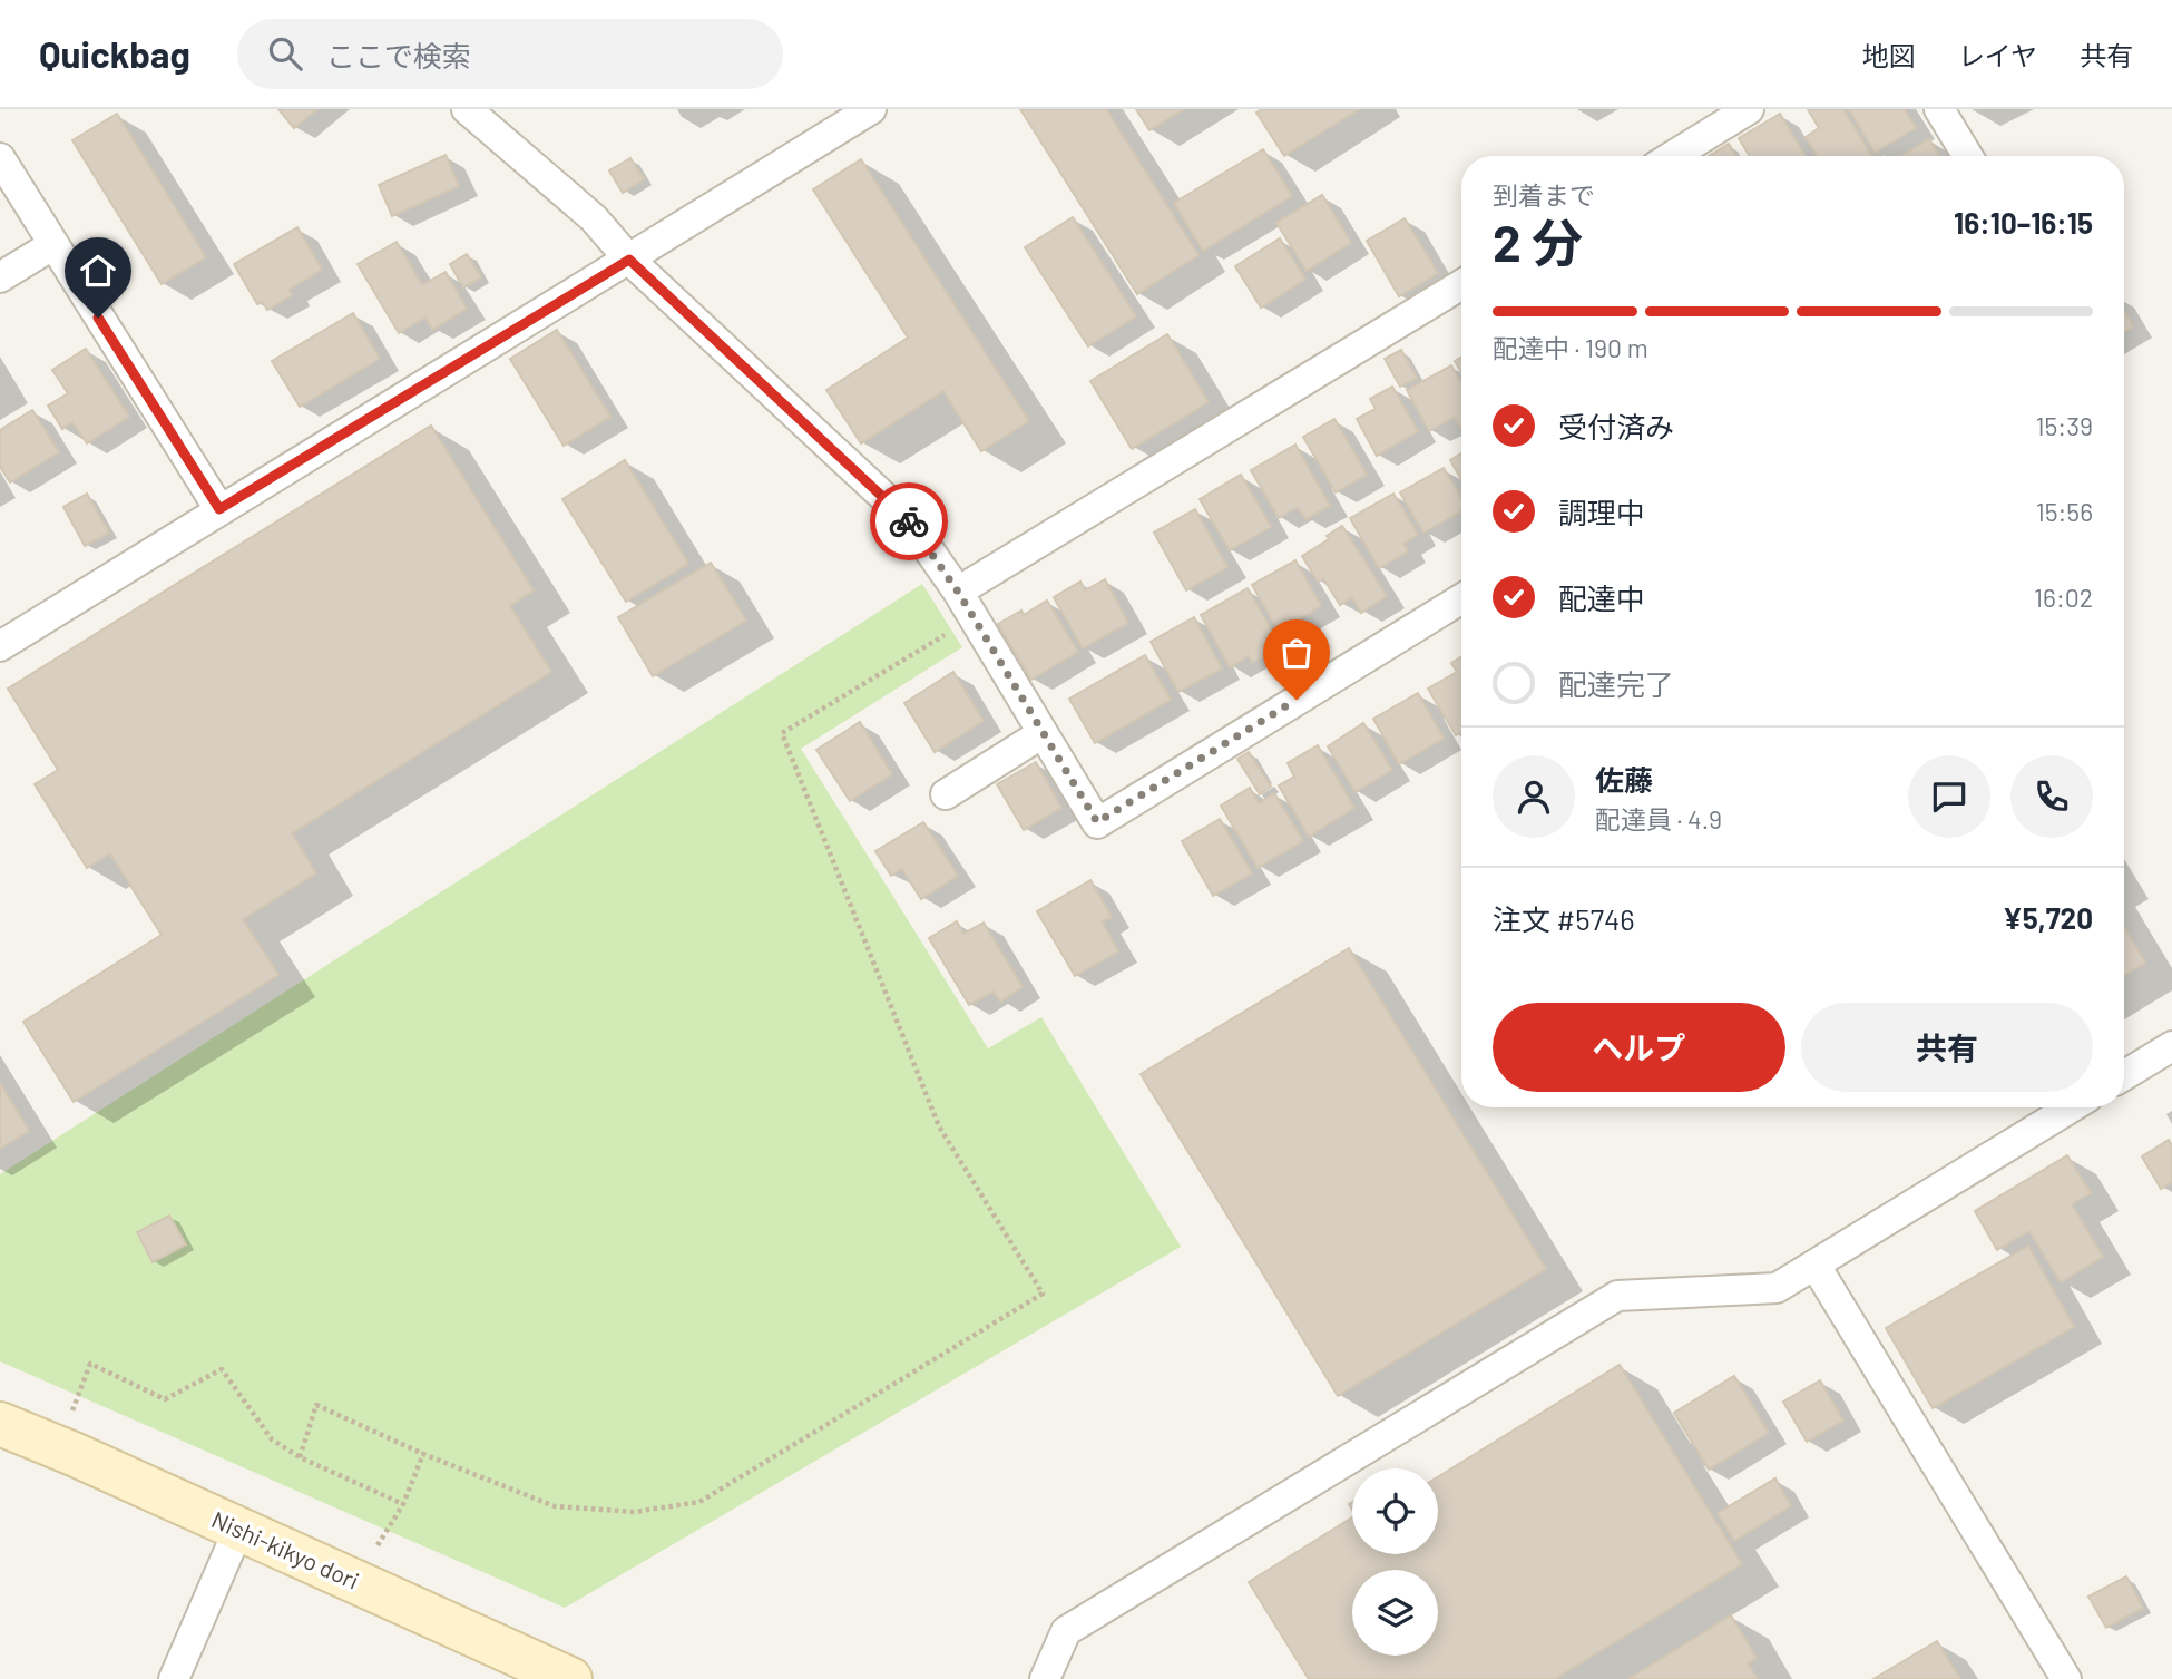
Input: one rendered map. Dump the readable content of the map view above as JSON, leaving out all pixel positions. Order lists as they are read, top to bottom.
{
  "streets": {
    "street": ["Nishi-kikyo dori"]
  },
  "page": {
    "header": "Quickbag",
    "search": "ここで検索",
    "nav": ["地図", "レイヤ", "共有"],
    "heading": ["2 分", "到着まで", "16:10–16:15"],
    "panel": [
      "佐藤",
      "配達員 · 4.9",
      "注文 #5746",
      "¥5,720"
    ],
    "bar": "配達中 · 190 m",
    "list": [
      ["受付済み", "15:39"],
      ["調理中", "15:56"],
      ["配達中", "16:02"],
      "配達完了"
    ],
    "buttons": ["ヘルプ", "共有"]
  }
}
